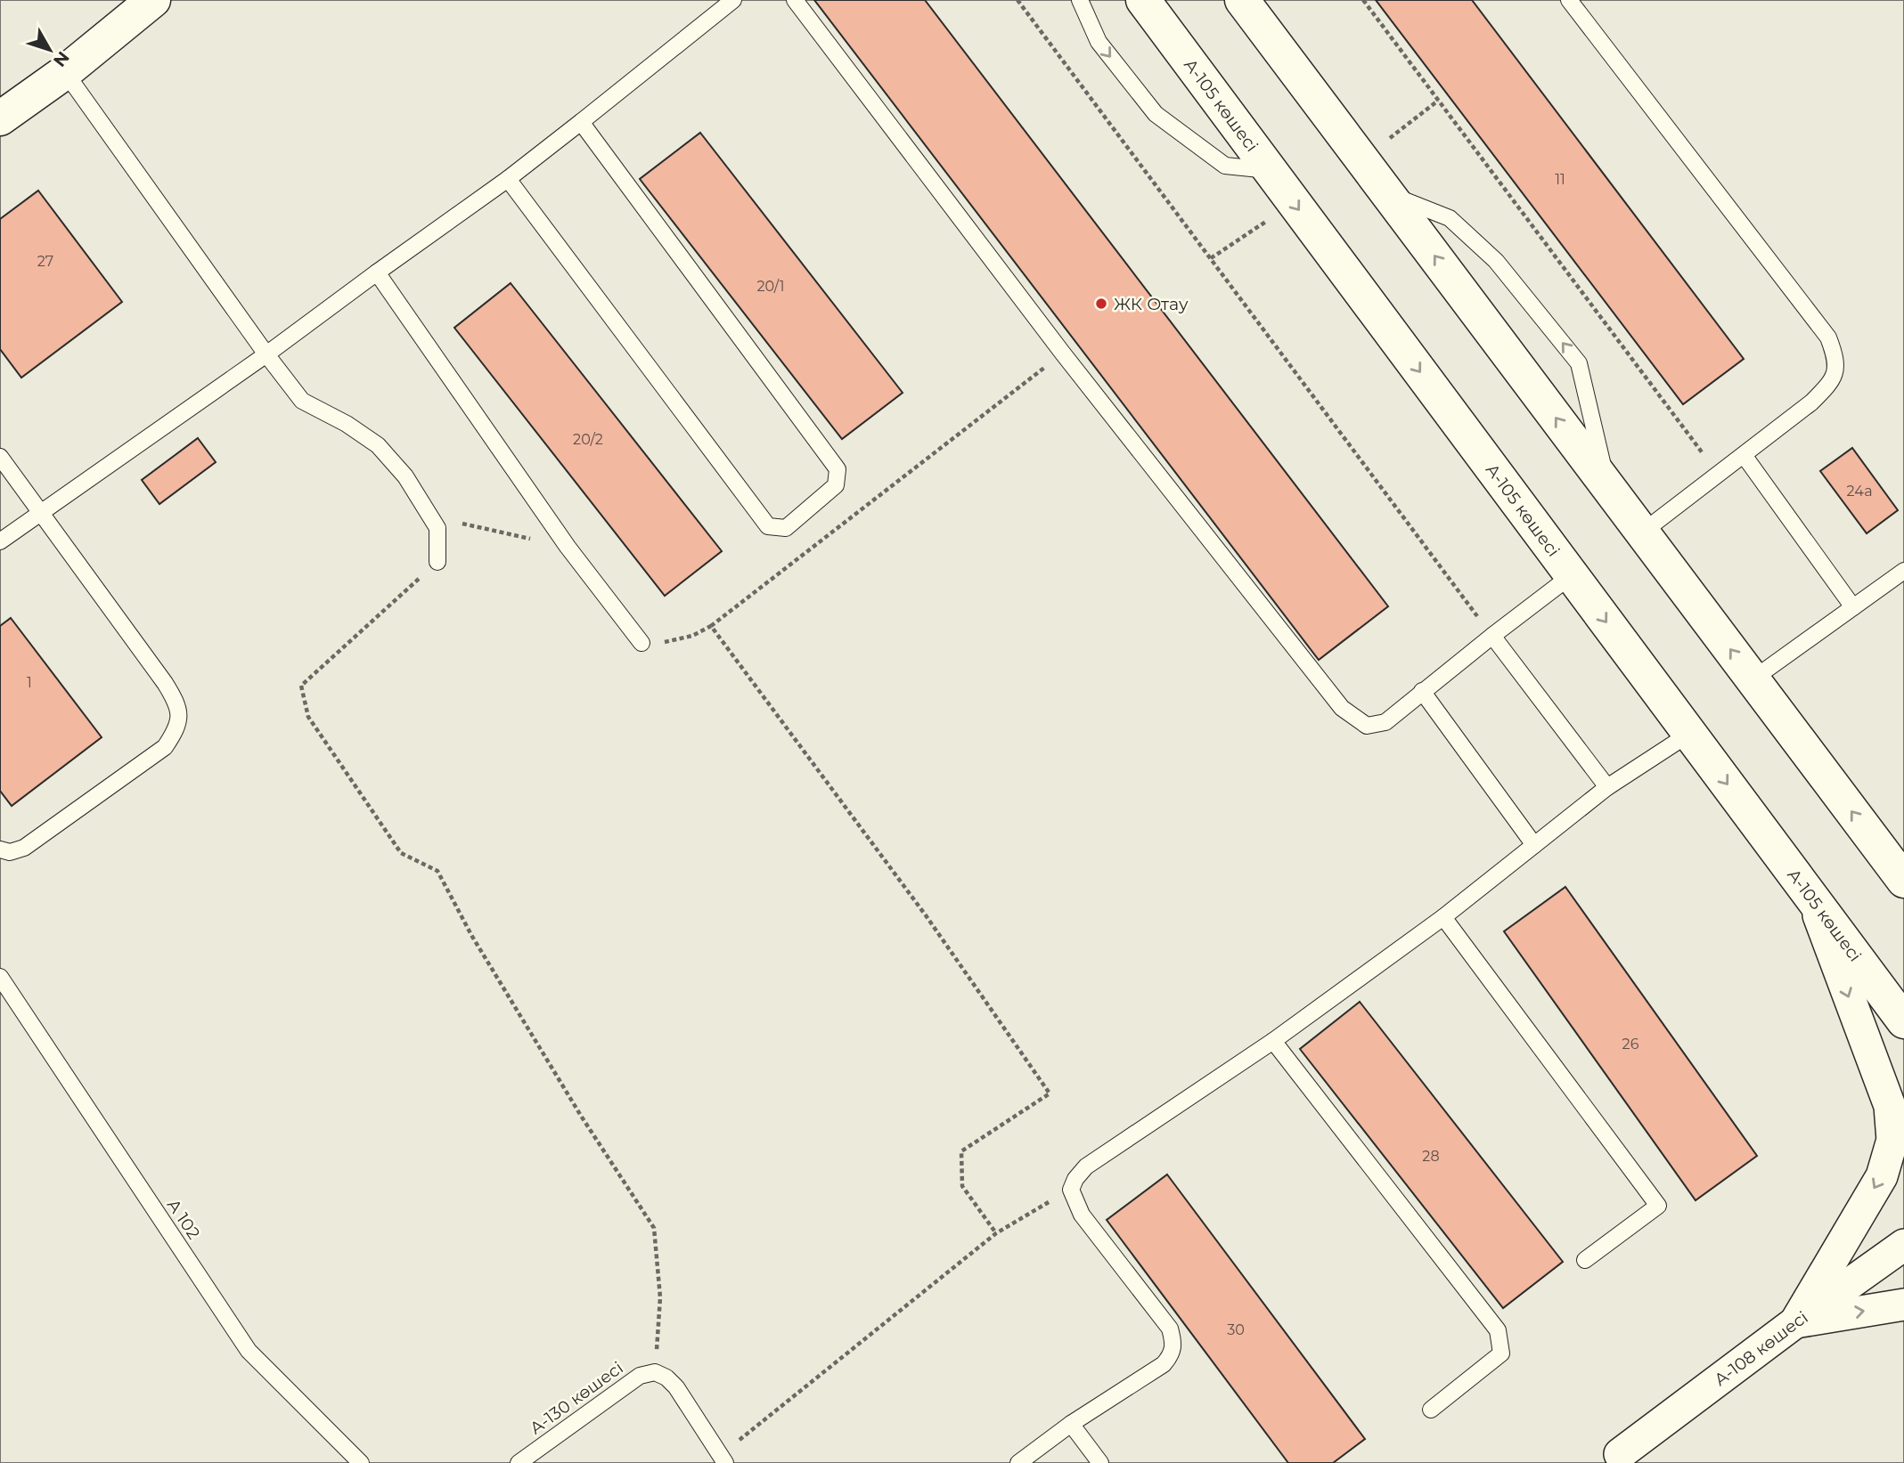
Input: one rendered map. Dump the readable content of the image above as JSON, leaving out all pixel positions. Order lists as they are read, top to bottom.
{
  "streets": {
    "street": ["А-105 көшесі", "А-108 көшесі"],
    "lane": ["А 102", "А-130 көшесі"]
  },
  "places": ["ЖК Отау"],
  "house_numbers": [
    "11",
    "27",
    "20/1",
    "20/2",
    "24а",
    "1",
    "26",
    "28",
    "30"
  ],
  "north": "bottom right"
}
